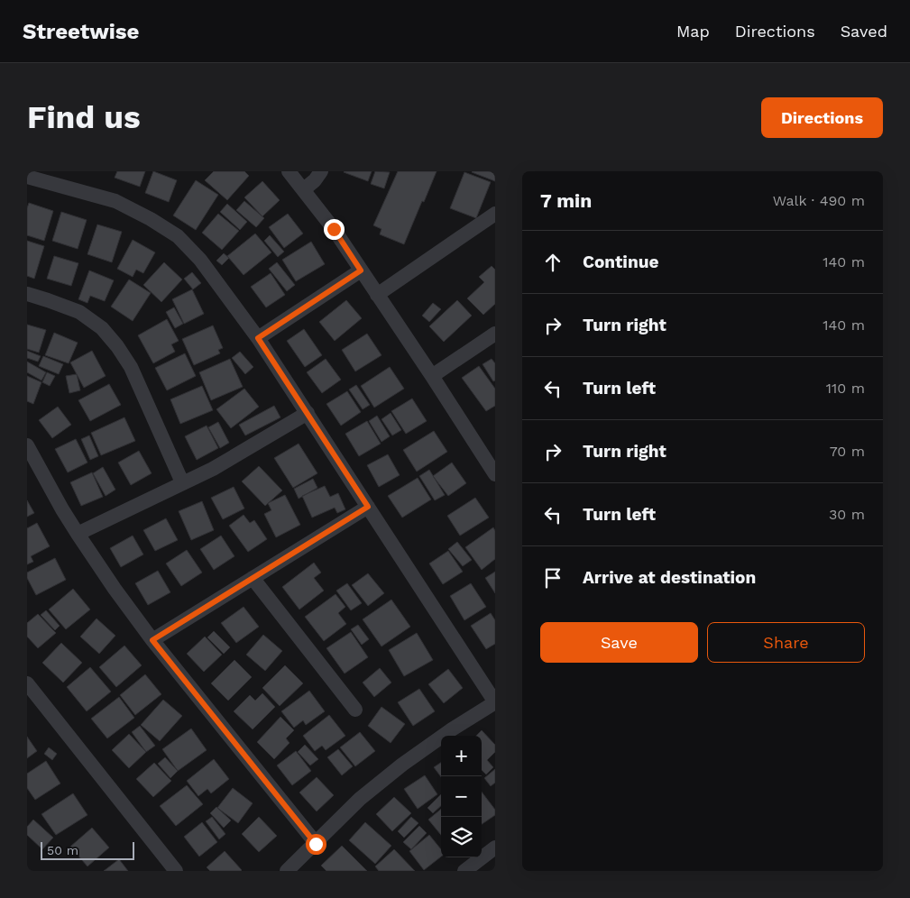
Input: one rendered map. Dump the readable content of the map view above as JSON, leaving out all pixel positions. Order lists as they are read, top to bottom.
{
  "scale_bar": "50 m",
  "page": {
    "header": "Streetwise",
    "nav": ["Map", "Directions", "Saved"],
    "buttons": [
      "Directions",
      ["Save", "Share"]
    ],
    "title": "Find us",
    "heading": ["7 min", "Walk · 490 m"],
    "list": [
      ["Continue", "140 m"],
      ["Turn right", "140 m"],
      ["Turn left", "110 m"],
      ["Turn right", "70 m"],
      ["Turn left", "30 m"],
      "Arrive at destination"
    ],
    "map_buttons": ["+", "−"],
    "scale": "50 m"
  }
}
